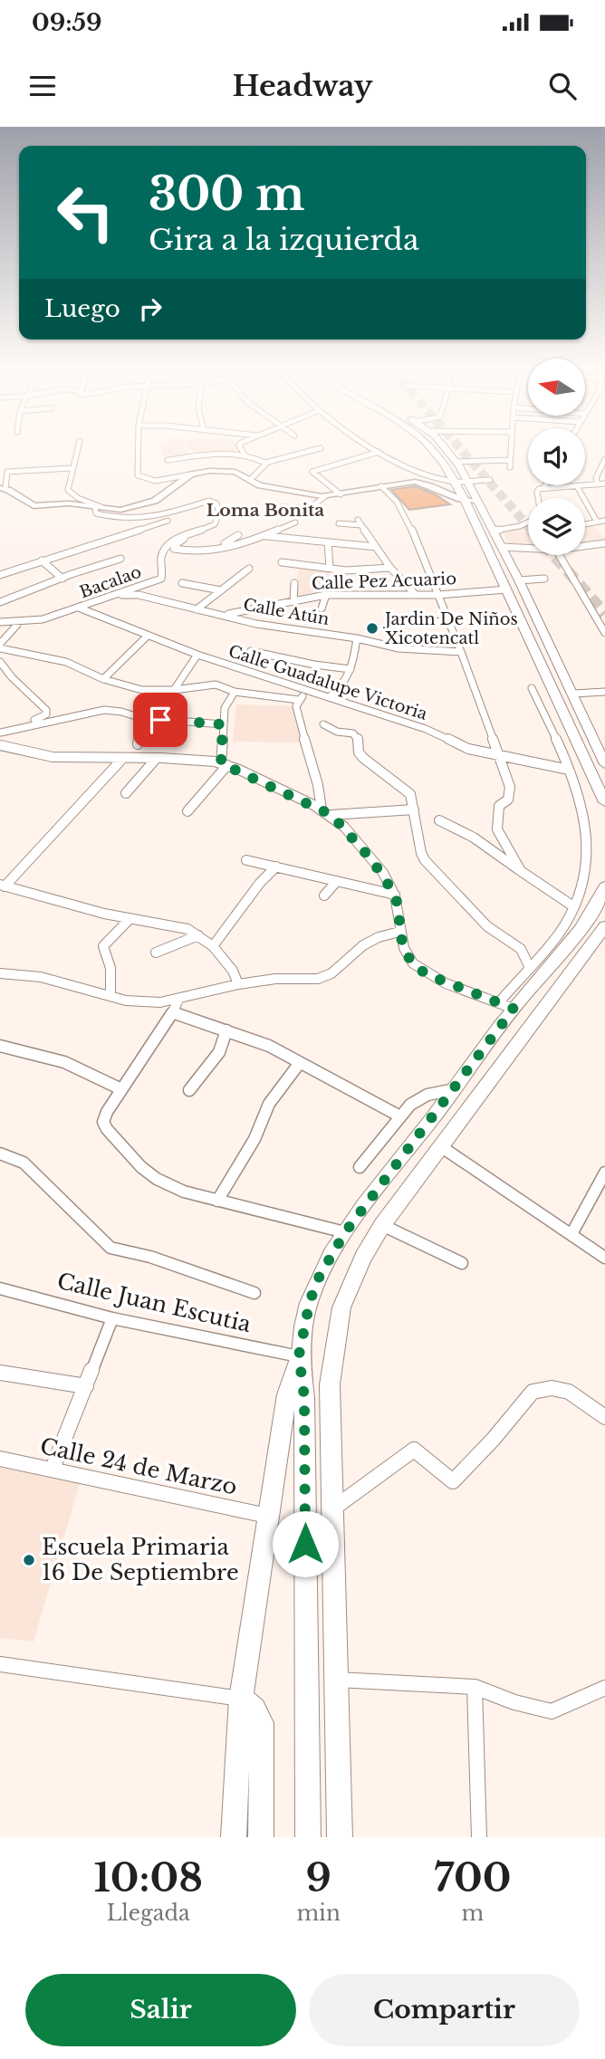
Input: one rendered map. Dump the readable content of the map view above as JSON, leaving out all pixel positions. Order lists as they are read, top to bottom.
{
  "streets": {
    "street": [
      "Calle Pez Acuario",
      "Bacalao",
      "Calle Atún",
      "Calle Guadalupe Victoria",
      "Calle Juan Escutia",
      "Calle 24 de Marzo"
    ]
  },
  "crossings": [
    ["Calle Pez Acuario", "Calle Atún"],
    ["Bacalao", "Calle Atún"],
    ["Bacalao", "Calle Guadalupe Victoria"]
  ],
  "districts": ["Loma Bonita"],
  "places": ["Jardin De Niños Xicotencatl", "Escuela Primaria 16 De Septiembre"],
  "north": "left",
  "page": {
    "status": "09:59",
    "header": "Headway",
    "turn": ["300 m", "Gira a la izquierda"],
    "then": "Luego",
    "eta": [
      "10:08",
      "Llegada",
      "9",
      "min",
      "700",
      "m"
    ],
    "buttons": ["Salir", "Compartir"]
  }
}
